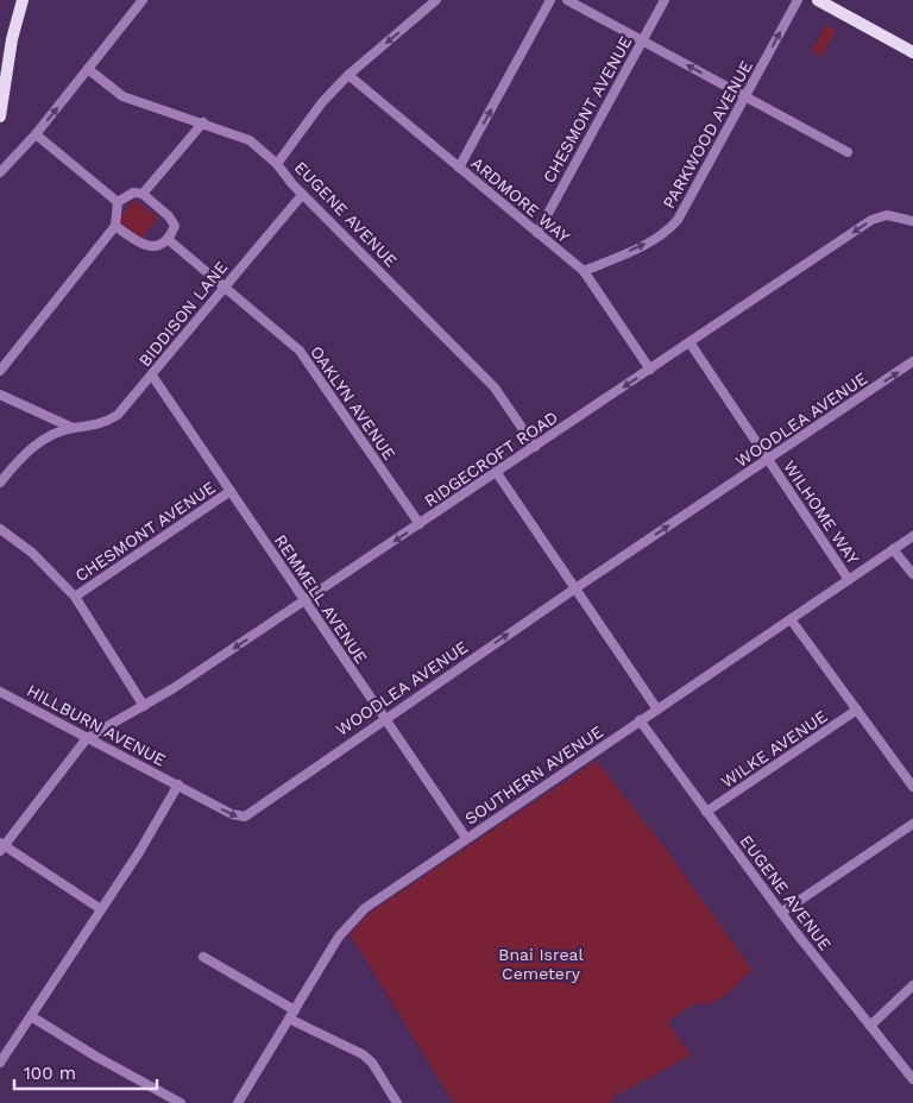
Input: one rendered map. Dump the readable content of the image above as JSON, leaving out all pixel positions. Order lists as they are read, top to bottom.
{
  "streets": {
    "street": [
      "CHESMONT AVENUE",
      "PARKWOOD AVENUE",
      "ARDMORE WAY",
      "EUGENE AVENUE",
      "BIDDISON LANE",
      "OAKLYN AVENUE",
      "WOODLEA AVENUE",
      "RIDGECROFT ROAD",
      "WILHOME WAY",
      "REMMELL AVENUE",
      "HILLBURN AVENUE",
      "WILKE AVENUE",
      "SOUTHERN AVENUE"
    ]
  },
  "crossings": [
    ["CHESMONT AVENUE", "ARDMORE WAY"],
    ["CHESMONT AVENUE", "REMMELL AVENUE"],
    ["PARKWOOD AVENUE", "ARDMORE WAY"],
    ["ARDMORE WAY", "RIDGECROFT ROAD"],
    ["EUGENE AVENUE", "BIDDISON LANE"],
    ["EUGENE AVENUE", "RIDGECROFT ROAD"],
    ["EUGENE AVENUE", "WILKE AVENUE"],
    ["EUGENE AVENUE", "SOUTHERN AVENUE"],
    ["BIDDISON LANE", "OAKLYN AVENUE"],
    ["BIDDISON LANE", "REMMELL AVENUE"],
    ["OAKLYN AVENUE", "RIDGECROFT ROAD"],
    ["WOODLEA AVENUE", "WILHOME WAY"],
    ["WOODLEA AVENUE", "REMMELL AVENUE"],
    ["WOODLEA AVENUE", "HILLBURN AVENUE"],
    ["RIDGECROFT ROAD", "WILHOME WAY"],
    ["RIDGECROFT ROAD", "REMMELL AVENUE"],
    ["RIDGECROFT ROAD", "HILLBURN AVENUE"],
    ["WILHOME WAY", "SOUTHERN AVENUE"],
    ["REMMELL AVENUE", "SOUTHERN AVENUE"]
  ],
  "one_way": ["PARKWOOD AVENUE", "WOODLEA AVENUE", "RIDGECROFT ROAD"],
  "parks": ["Bnai Isreal Cemetery"],
  "scale_bar": "100 m"
}
